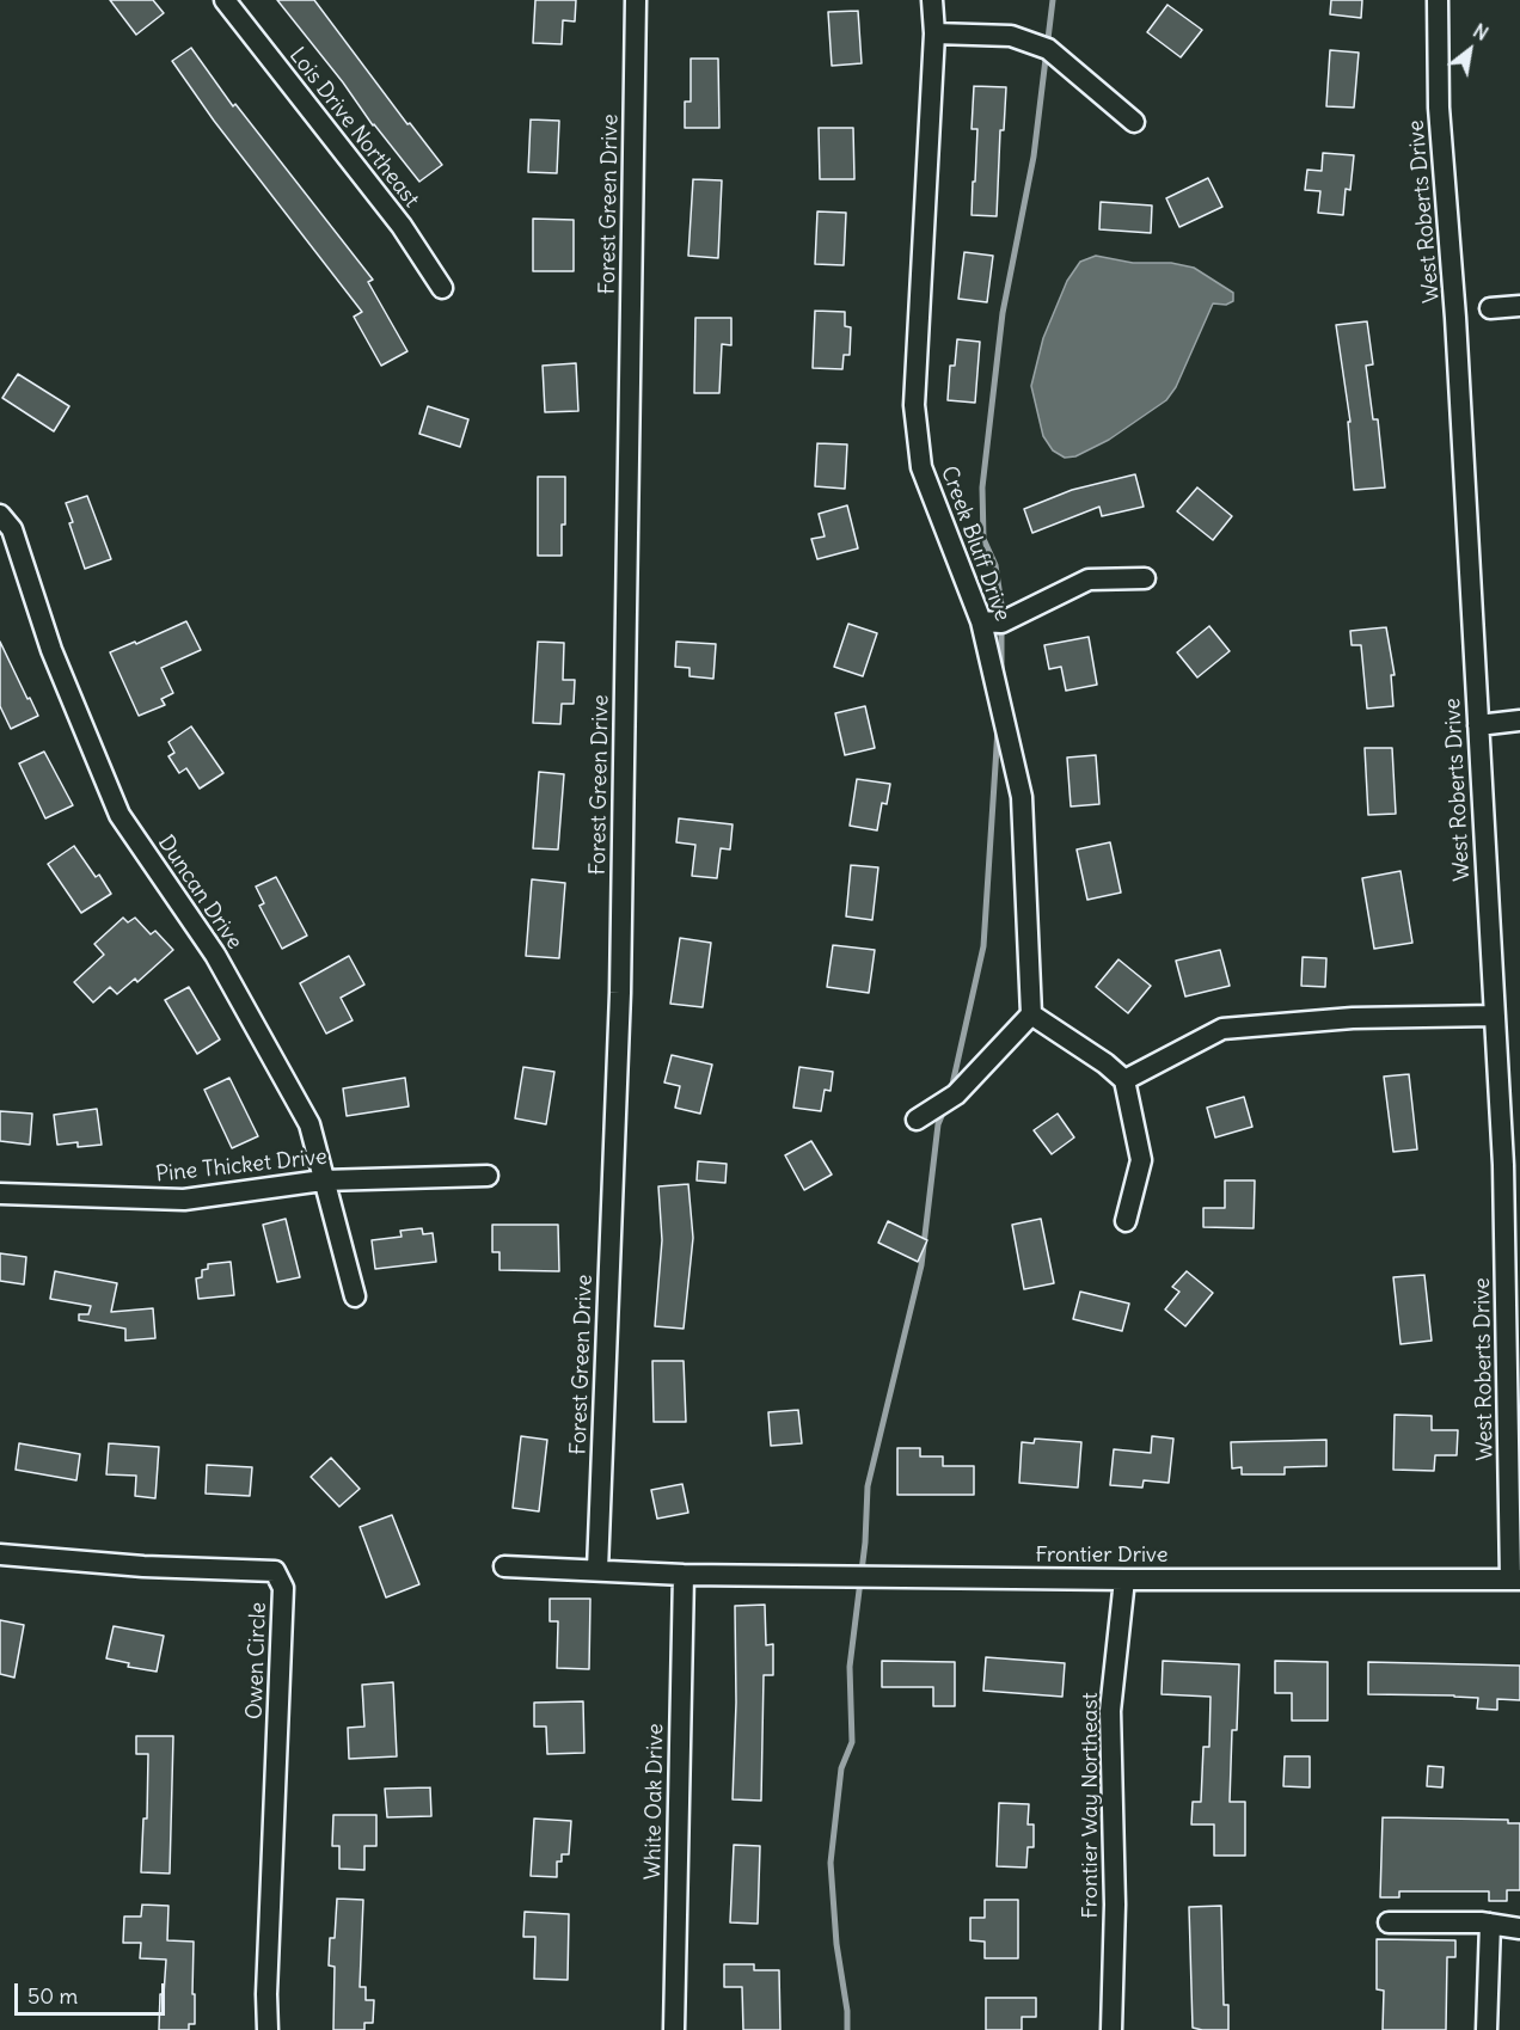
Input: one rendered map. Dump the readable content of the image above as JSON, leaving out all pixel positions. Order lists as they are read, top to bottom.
{
  "streets": {
    "street": [
      "Lois Drive Northeast",
      "Forest Green Drive",
      "West Roberts Drive",
      "Creek Bluff Drive",
      "Duncan Drive",
      "Pine Thicket Drive",
      "Frontier Drive",
      "Owen Circle",
      "White Oak Drive",
      "Frontier Way Northeast"
    ]
  },
  "crossings": [
    ["Forest Green Drive", "Frontier Drive"],
    ["West Roberts Drive", "Frontier Drive"],
    ["Duncan Drive", "Pine Thicket Drive"],
    ["Frontier Drive", "White Oak Drive"],
    ["Frontier Drive", "Frontier Way Northeast"]
  ],
  "scale_bar": "50 m",
  "north": "top right"
}
